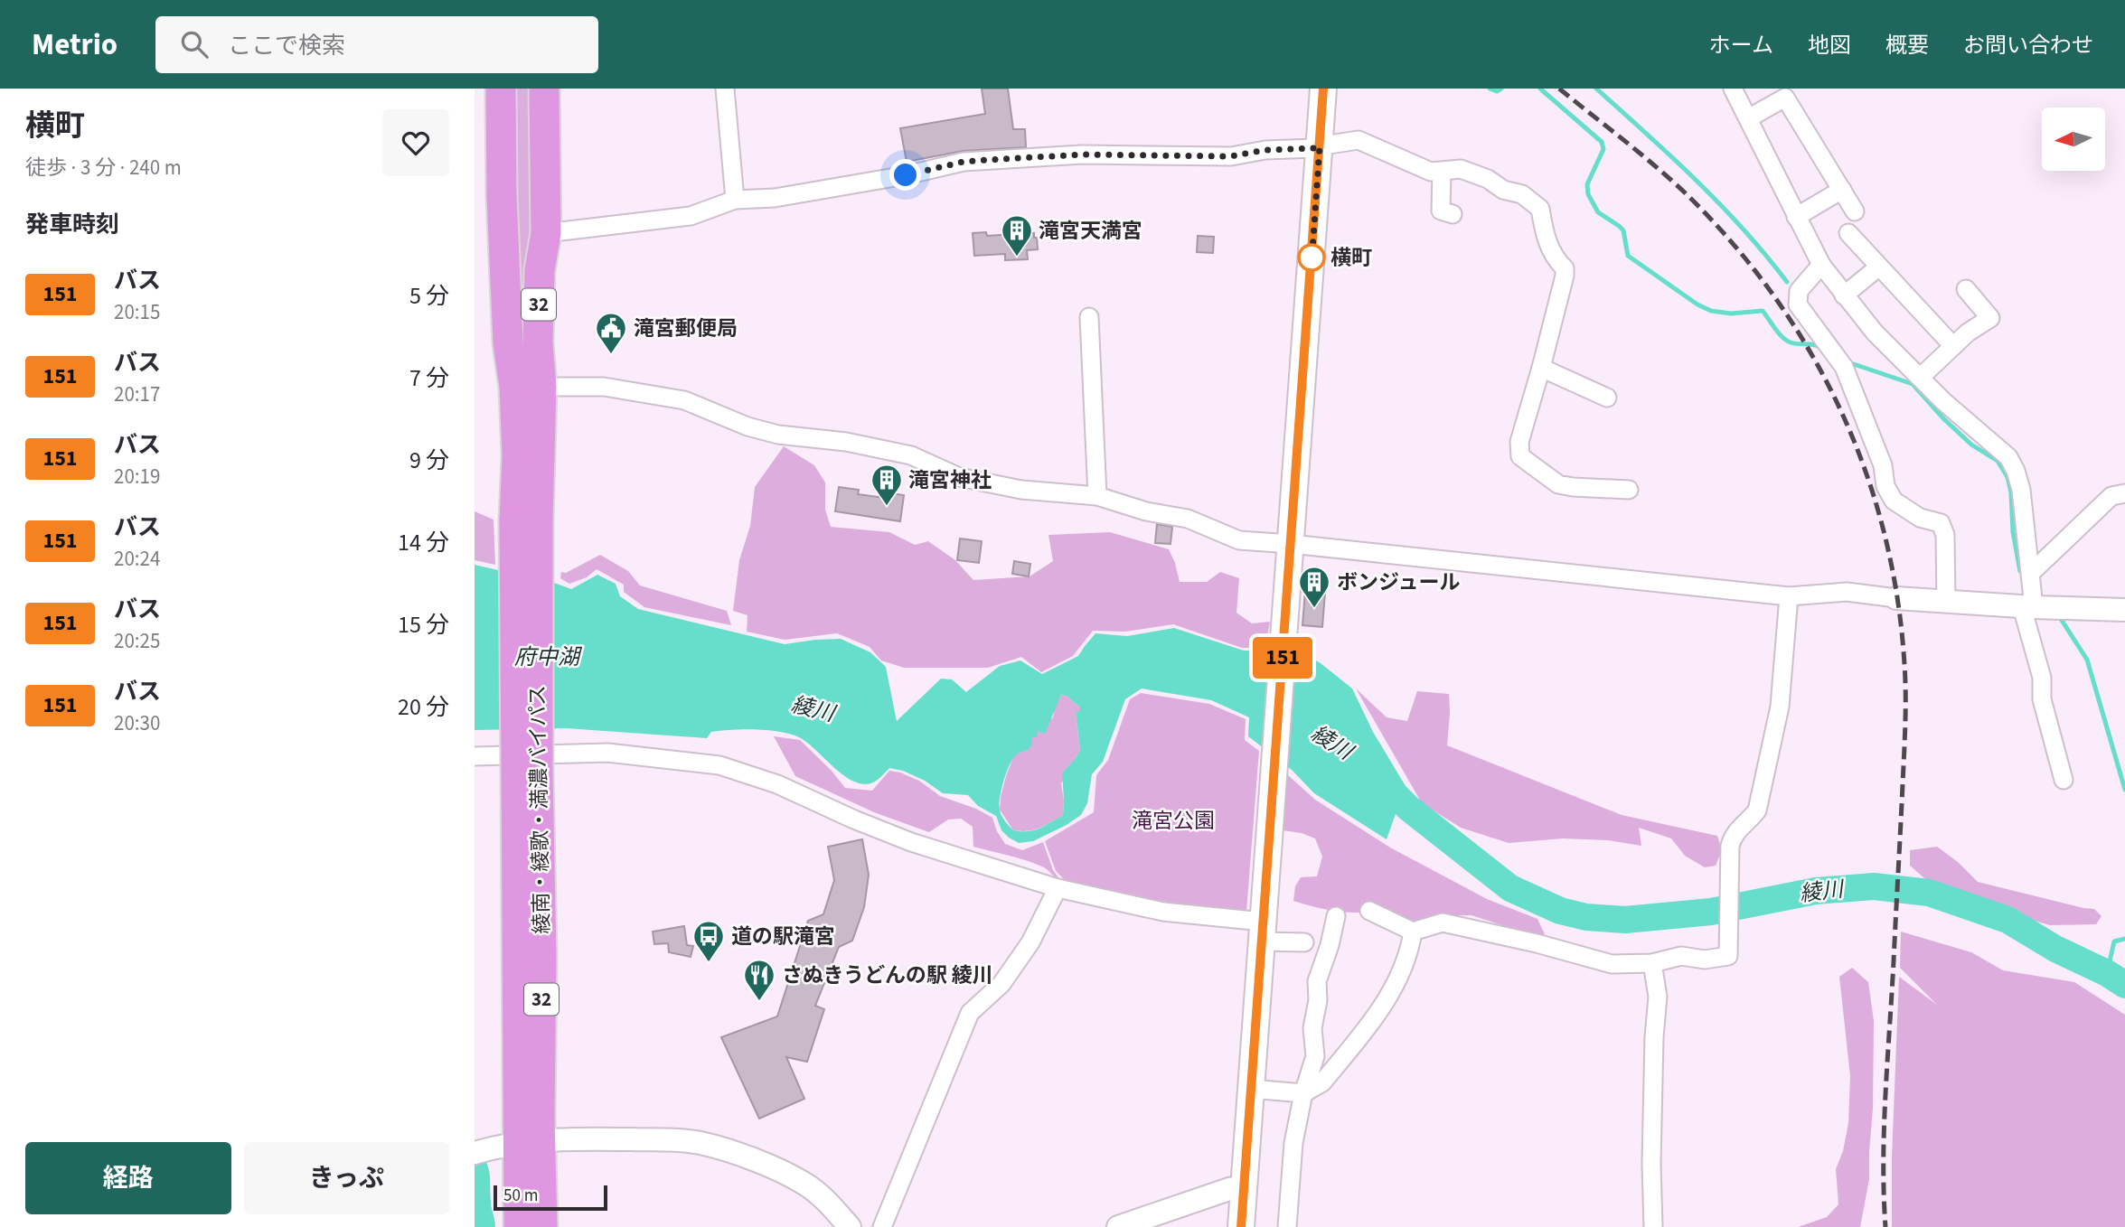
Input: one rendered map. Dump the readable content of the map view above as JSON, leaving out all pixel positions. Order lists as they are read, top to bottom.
{
  "streets": {
    "highway": ["32", "綾南・綾歌・満濃バイパス"]
  },
  "water": ["府中湖", "綾川"],
  "parks": ["滝宮公園"],
  "places": {
    "building": ["滝宮天満宮", "滝宮神社", "ボンジュール"],
    "other": ["横町"],
    "public building": ["滝宮郵便局"],
    "bus stop": ["道の駅滝宮"],
    "restaurant": ["さぬきうどんの駅 綾川"]
  },
  "lines": ["bus line 151"],
  "scale_bar": "50 m",
  "north": "left",
  "page": {
    "header": "Metrio",
    "search": "ここで検索",
    "nav": [
      "ホーム",
      "地図",
      "概要",
      "お問い合わせ"
    ],
    "heading": [
      ["横町", "徒歩 · 3 分 · 240 m"],
      "発車時刻"
    ],
    "on_map": "151",
    "list": [
      {
        "mark": "151",
        "name": "バス",
        "note": "20:15",
        "value": "5 分"
      },
      {
        "mark": "151",
        "name": "バス",
        "note": "20:17",
        "value": "7 分"
      },
      {
        "mark": "151",
        "name": "バス",
        "note": "20:19",
        "value": "9 分"
      },
      {
        "mark": "151",
        "name": "バス",
        "note": "20:24",
        "value": "14 分"
      },
      {
        "mark": "151",
        "name": "バス",
        "note": "20:25",
        "value": "15 分"
      },
      {
        "mark": "151",
        "name": "バス",
        "note": "20:30",
        "value": "20 分"
      }
    ],
    "buttons": ["経路", "きっぷ"],
    "scale": "50 m"
  }
}
